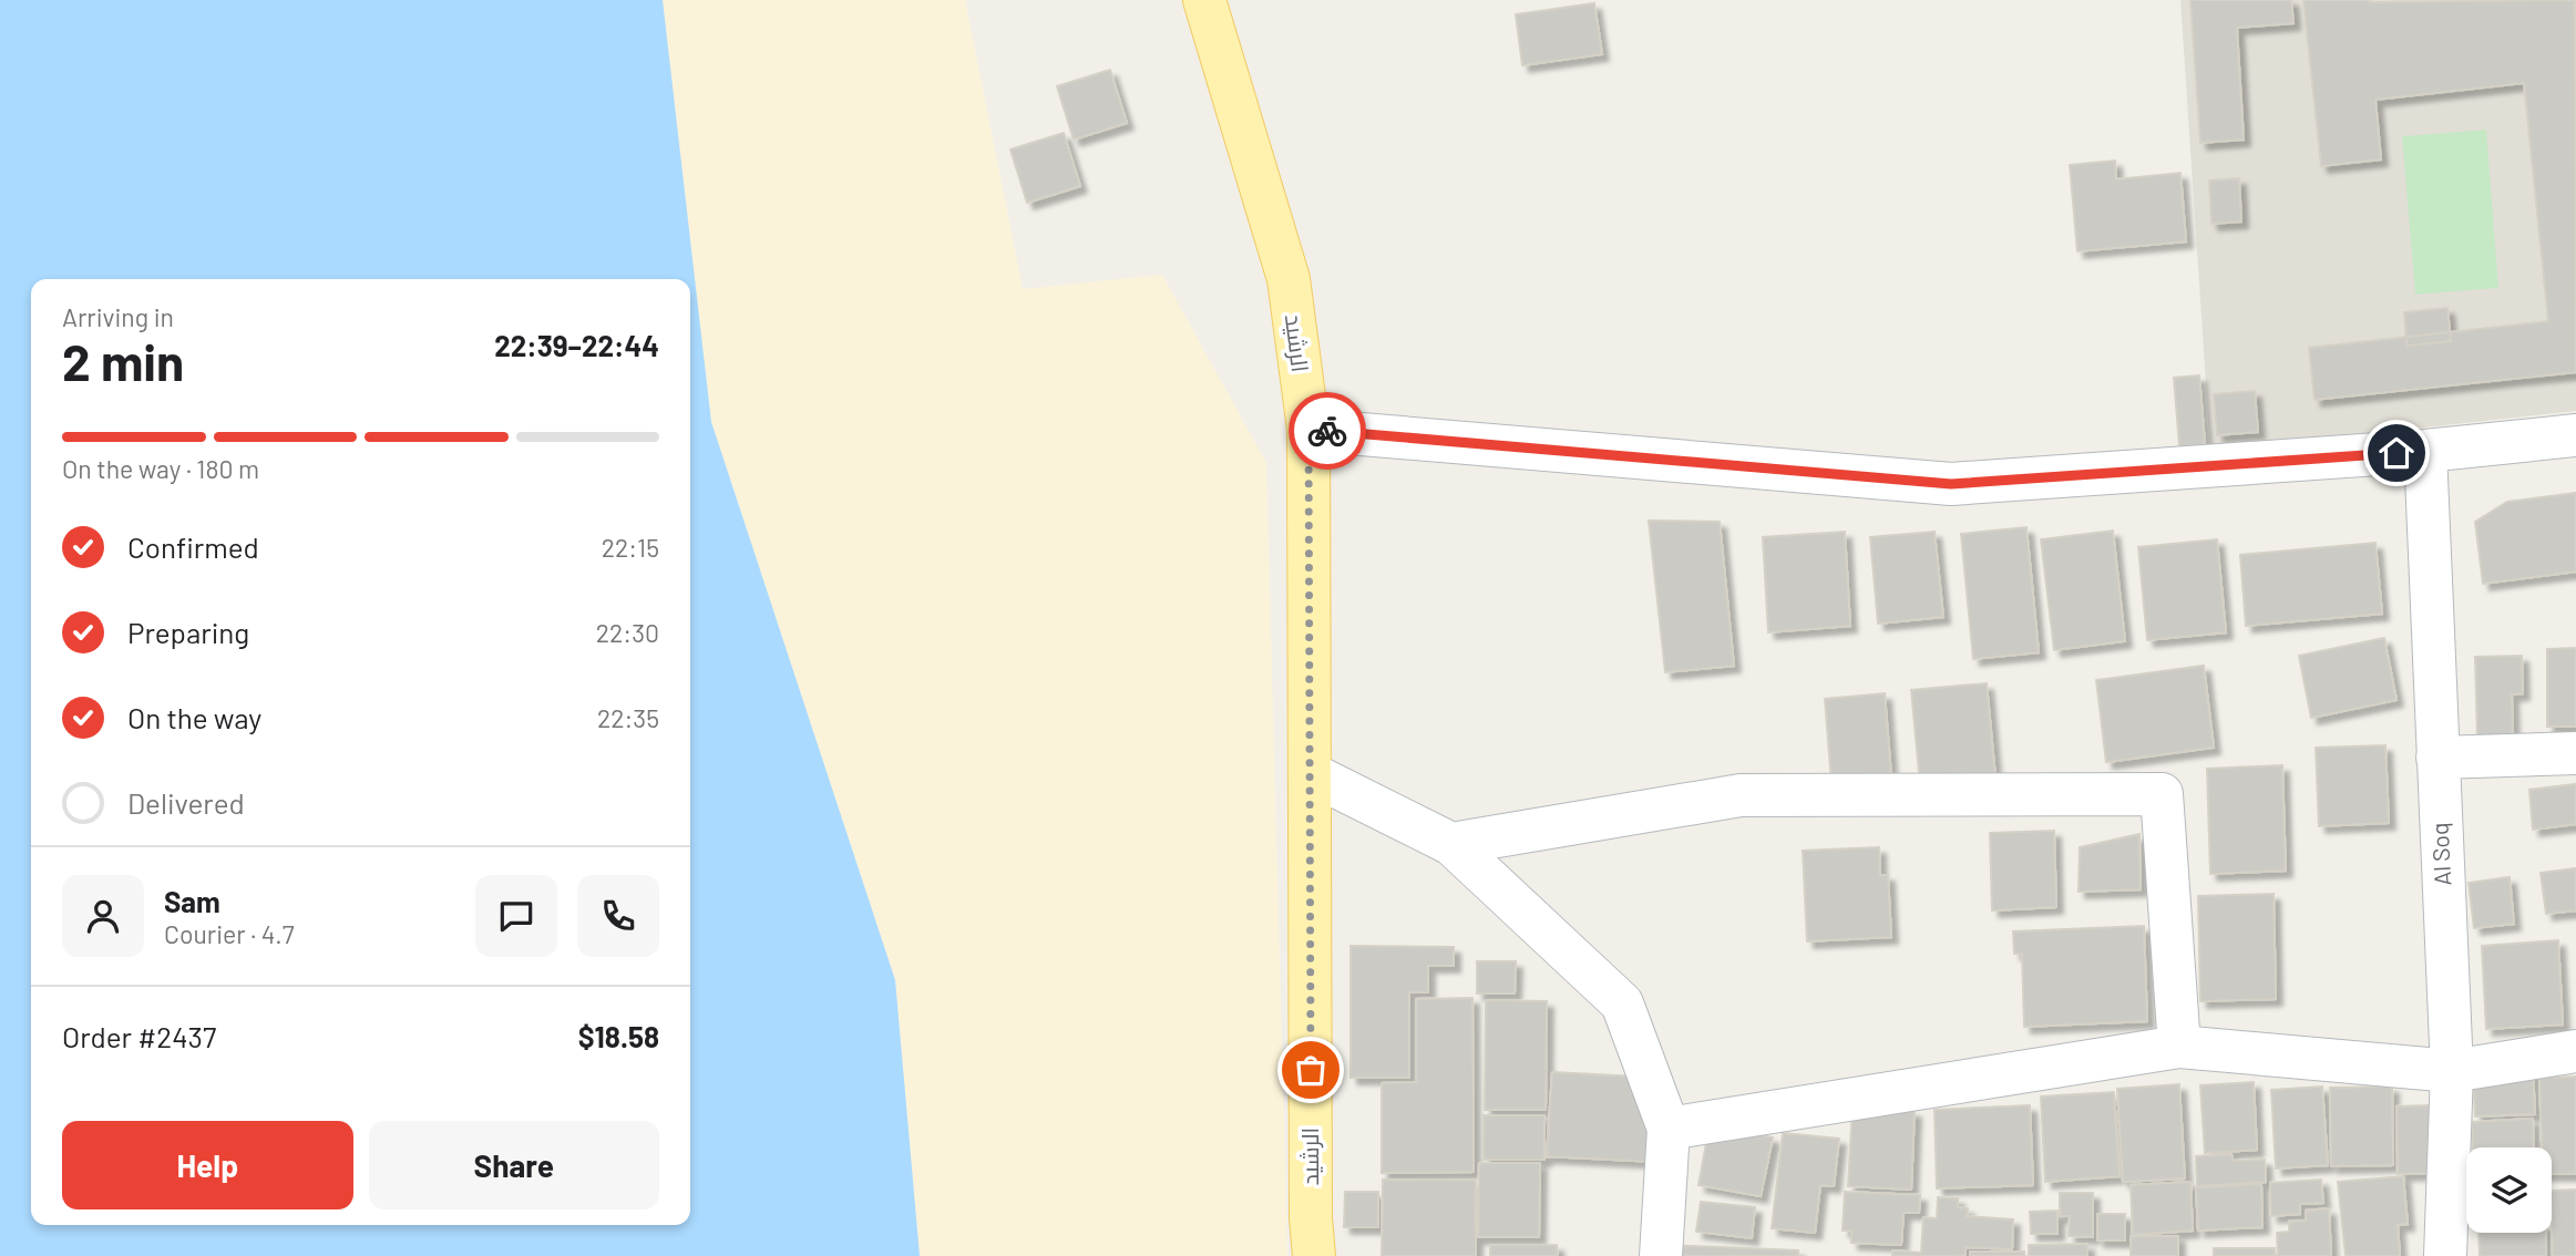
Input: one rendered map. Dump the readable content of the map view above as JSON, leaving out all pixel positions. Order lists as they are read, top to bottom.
{
  "streets": {
    "main road": ["الرشيد"],
    "street": ["Al Soq"]
  },
  "page": {
    "heading": ["2 min", "Arriving in", "22:39–22:44"],
    "panel": [
      "Sam",
      "Courier · 4.7",
      "Order #2437",
      "$18.58"
    ],
    "bar": "On the way · 180 m",
    "list": [
      ["Confirmed", "22:15"],
      ["Preparing", "22:30"],
      ["On the way", "22:35"],
      "Delivered"
    ],
    "buttons": ["Help", "Share"]
  }
}
